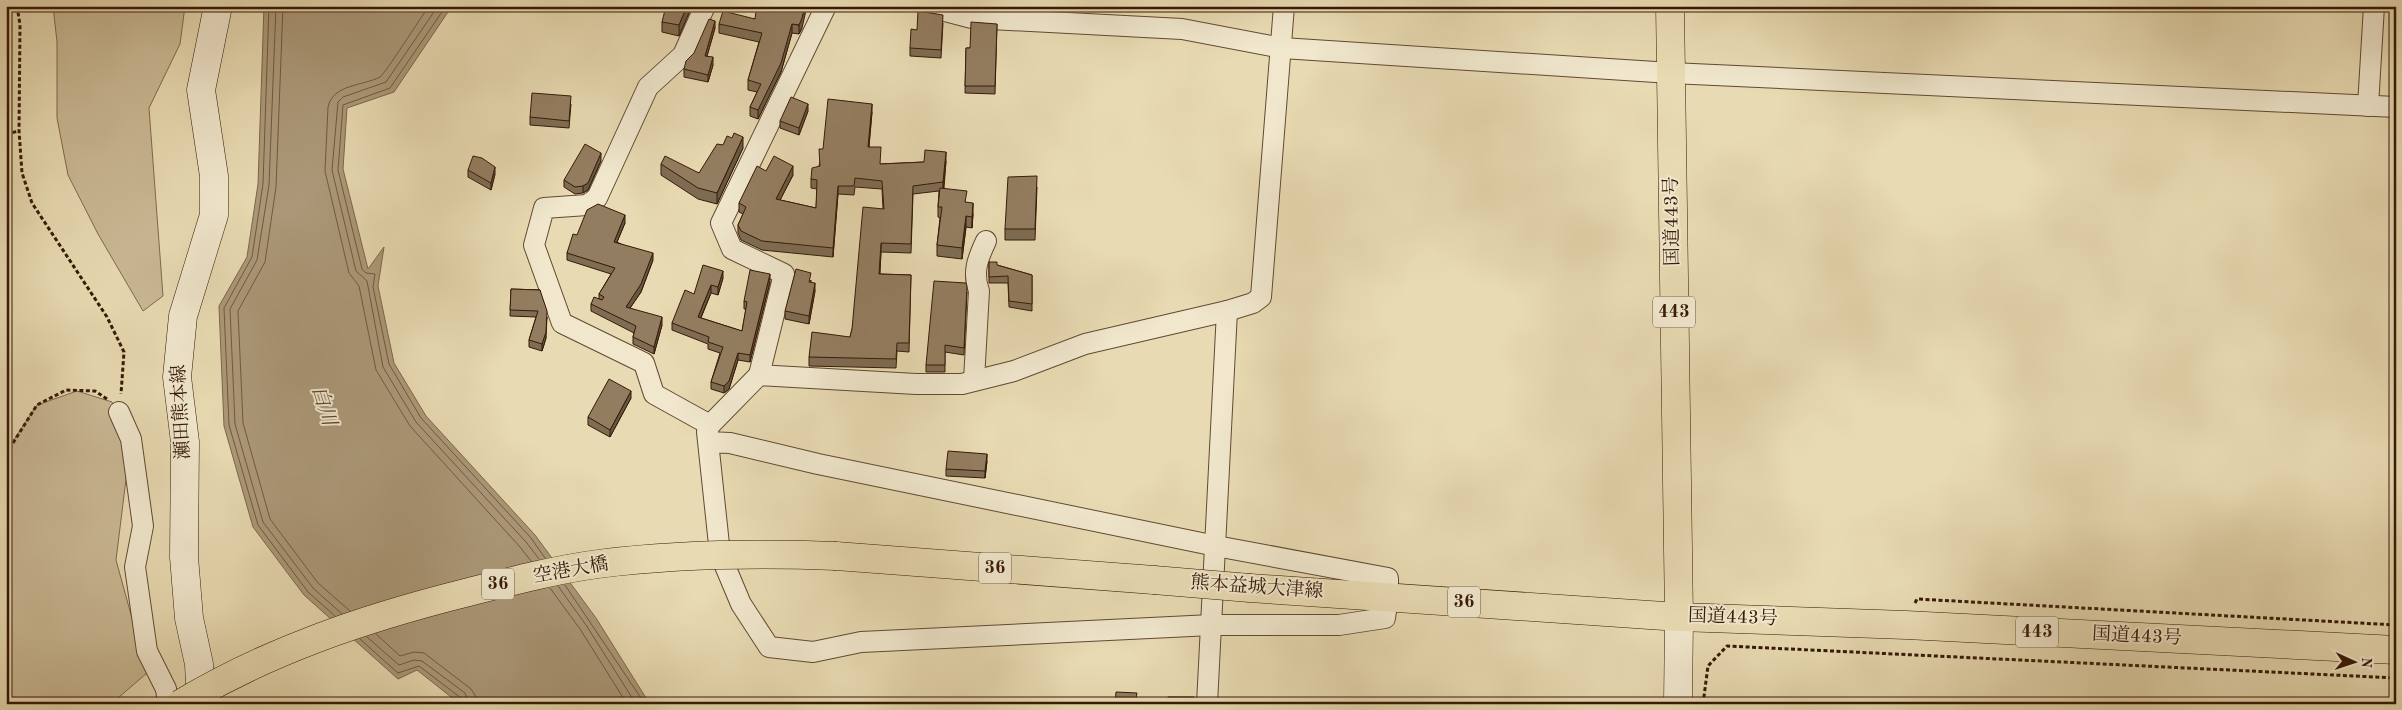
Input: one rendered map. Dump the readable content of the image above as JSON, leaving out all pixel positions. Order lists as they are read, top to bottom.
{
  "streets": {
    "main road": [
      "国道443号",
      "443",
      "瀬田熊本線",
      "36",
      "空港大橋",
      "熊本益城大津線"
    ]
  },
  "crossings": [
    ["国道443号", "熊本益城大津線"],
    ["空港大橋", "熊本益城大津線"]
  ],
  "water": ["白川"],
  "north": "right"
}
